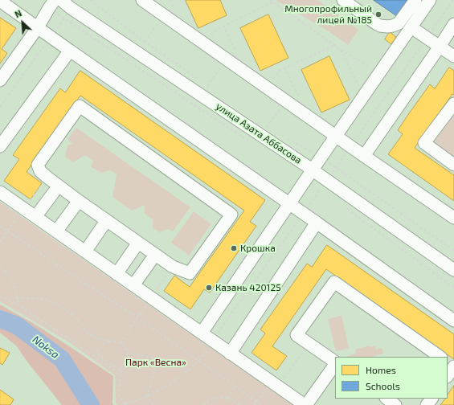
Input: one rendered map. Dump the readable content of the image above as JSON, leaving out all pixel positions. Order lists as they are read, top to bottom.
{
  "streets": {
    "street": ["улица Азата Аббасова"]
  },
  "water": ["Noksa"],
  "parks": ["Парк «Весна»"],
  "places": ["Многопрофильный лицей №185", "Крошка", "Казань 420125"],
  "legend": ["Homes", "Schools"],
  "north": "top left"
}
